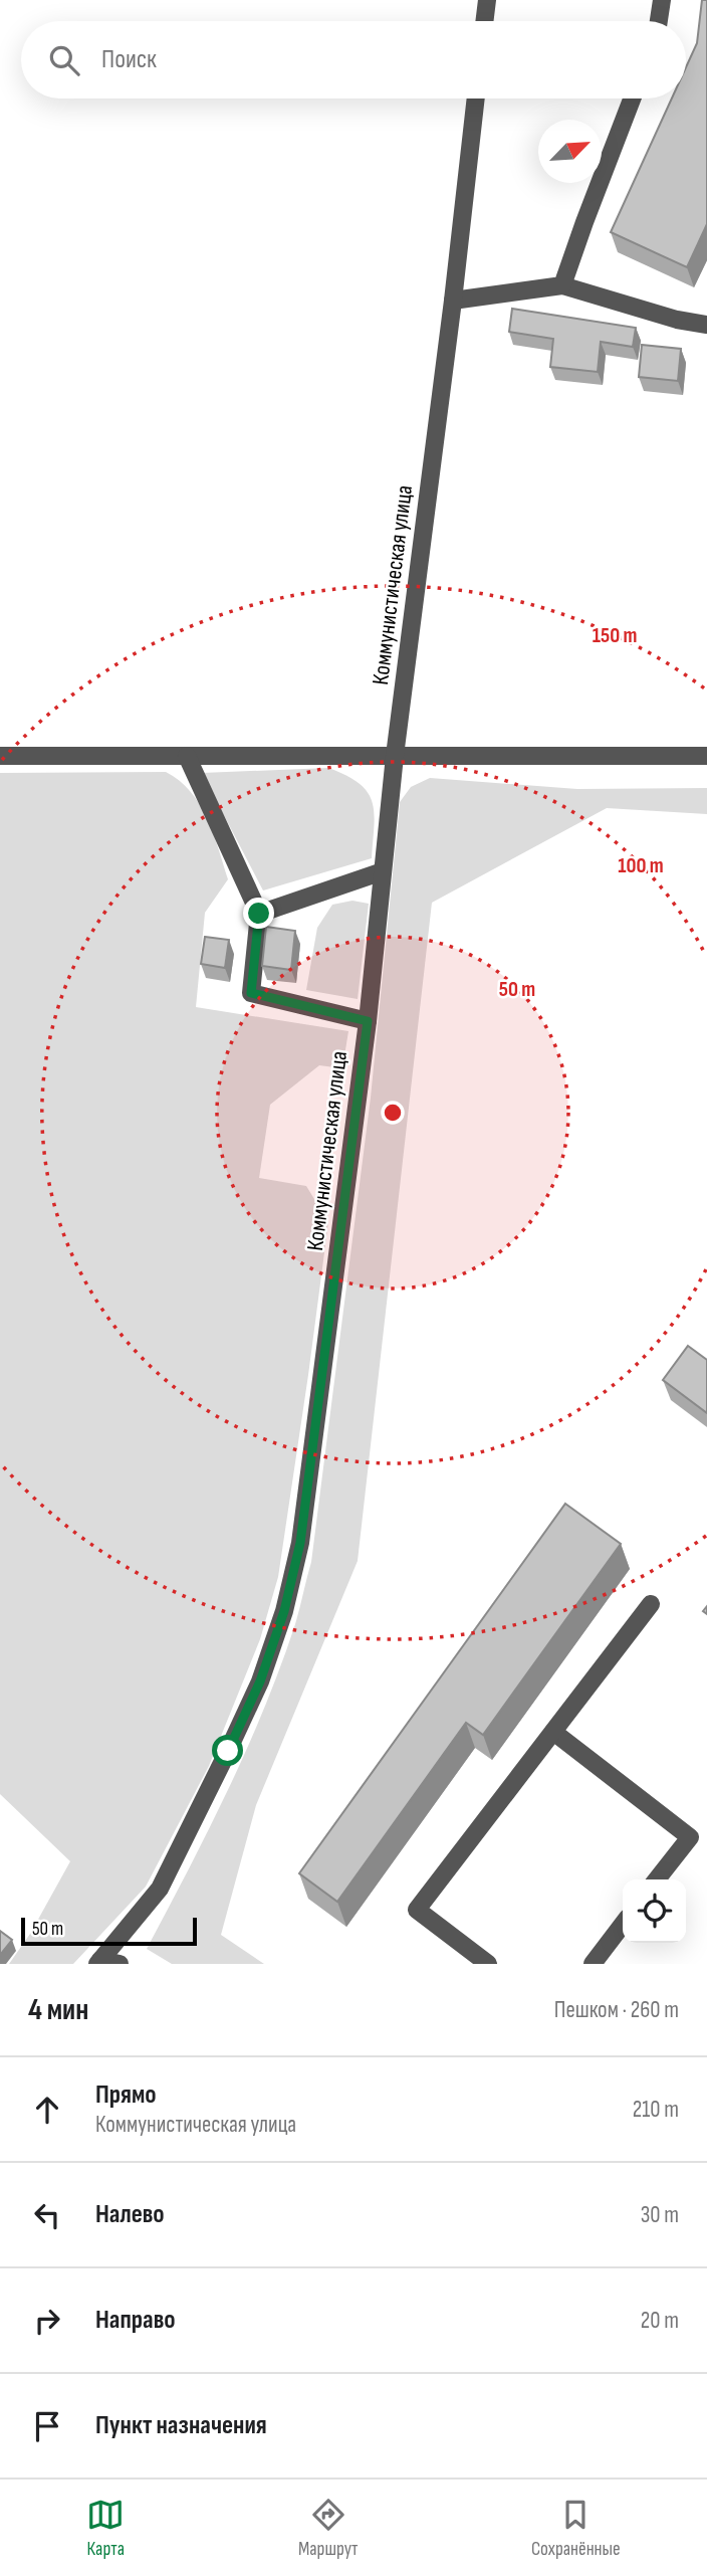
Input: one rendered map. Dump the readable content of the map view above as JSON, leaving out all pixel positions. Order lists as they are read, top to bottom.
{
  "streets": {
    "street": ["Коммунистическая улица"]
  },
  "scale_bar": "50 m",
  "north": "top right",
  "page": {
    "search": "Поиск",
    "scale": "50 m",
    "heading": ["4 мин", "Пешком · 260 m"],
    "list": [
      ["Прямо", "Коммунистическая улица", "210 m"],
      ["Налево", "30 m"],
      ["Направо", "20 m"],
      "Пункт назначения"
    ],
    "nav": ["Карта", "Маршрут", "Сохранённые"]
  },
  "rings": ["150 m", "100 m", "50 m"]
}
